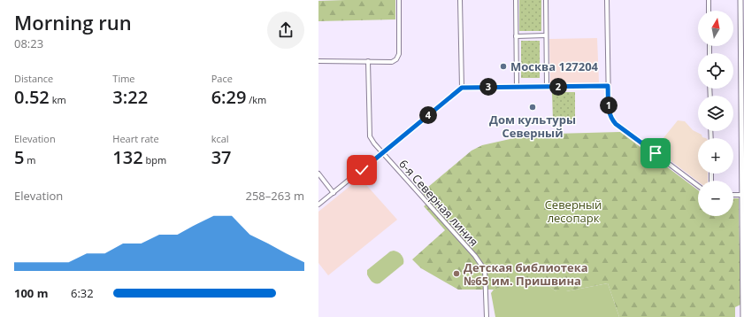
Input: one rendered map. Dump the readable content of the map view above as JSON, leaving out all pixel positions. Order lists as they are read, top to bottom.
{
  "streets": {
    "street": ["6-я Северная линия"]
  },
  "parks": ["Северный лесопарк"],
  "places": ["Москва 127204", "Дом культуры Северный", "Детская библиотека №65 им. Пришвина"],
  "north": "top",
  "page": {
    "heading": ["Morning run", "08:23"],
    "map_buttons": ["+", "−"],
    "stats": [
      ["Distance", "0.52 km"],
      ["Time", "3:22"],
      ["Pace", "6:29 /km"],
      ["Elevation", "5 m"],
      ["Heart rate", "132 bpm"],
      ["kcal", "37"]
    ],
    "pins": [
      "2",
      "3",
      "1",
      "4"
    ],
    "chart": ["Elevation", "258–263 m"],
    "list": [
      {
        "name": "100 m",
        "note": "6:32"
      }
    ]
  }
}
